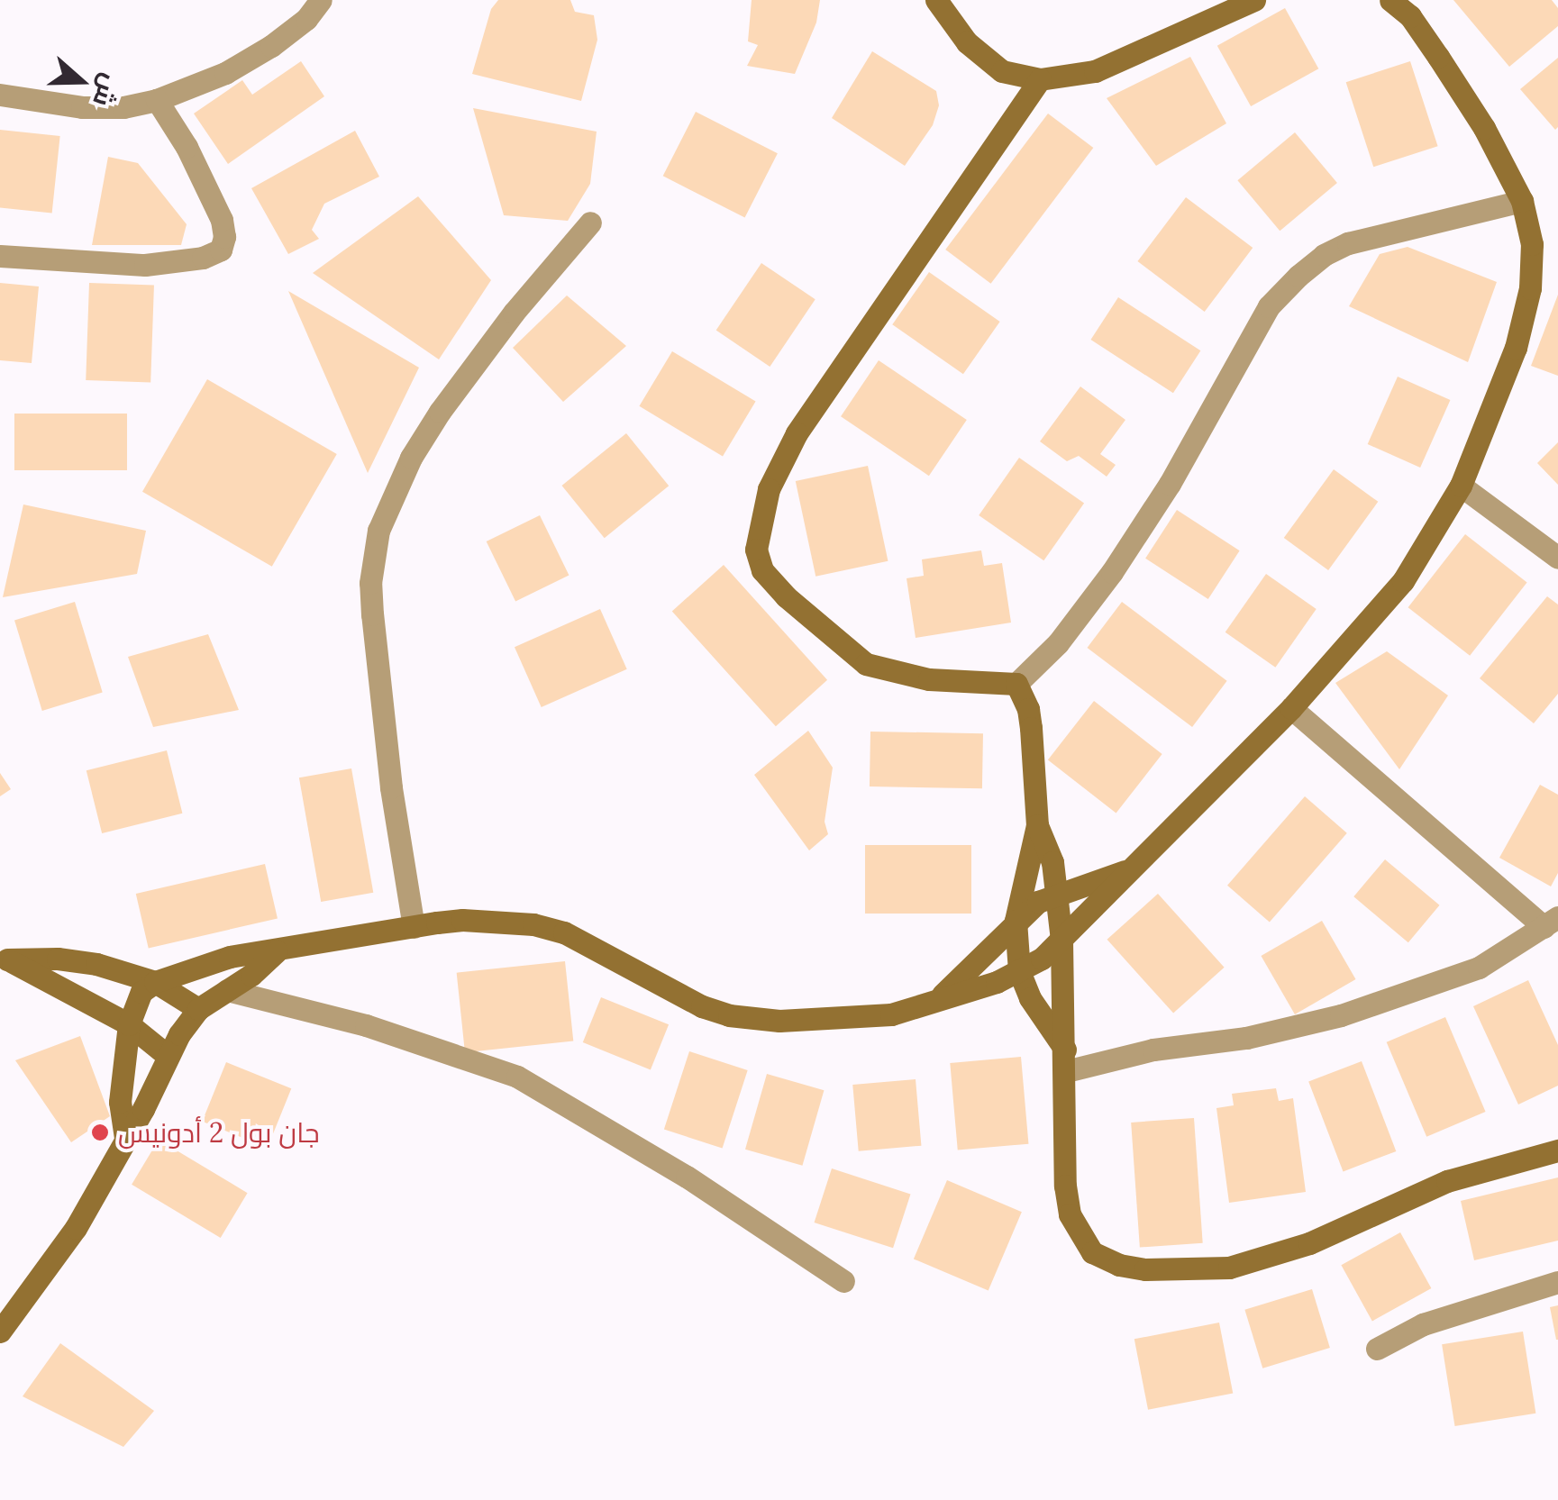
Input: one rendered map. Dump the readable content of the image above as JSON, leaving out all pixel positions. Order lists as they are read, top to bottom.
{
  "places": ["جان بول 2 أدونيس"],
  "north": "right"
}
